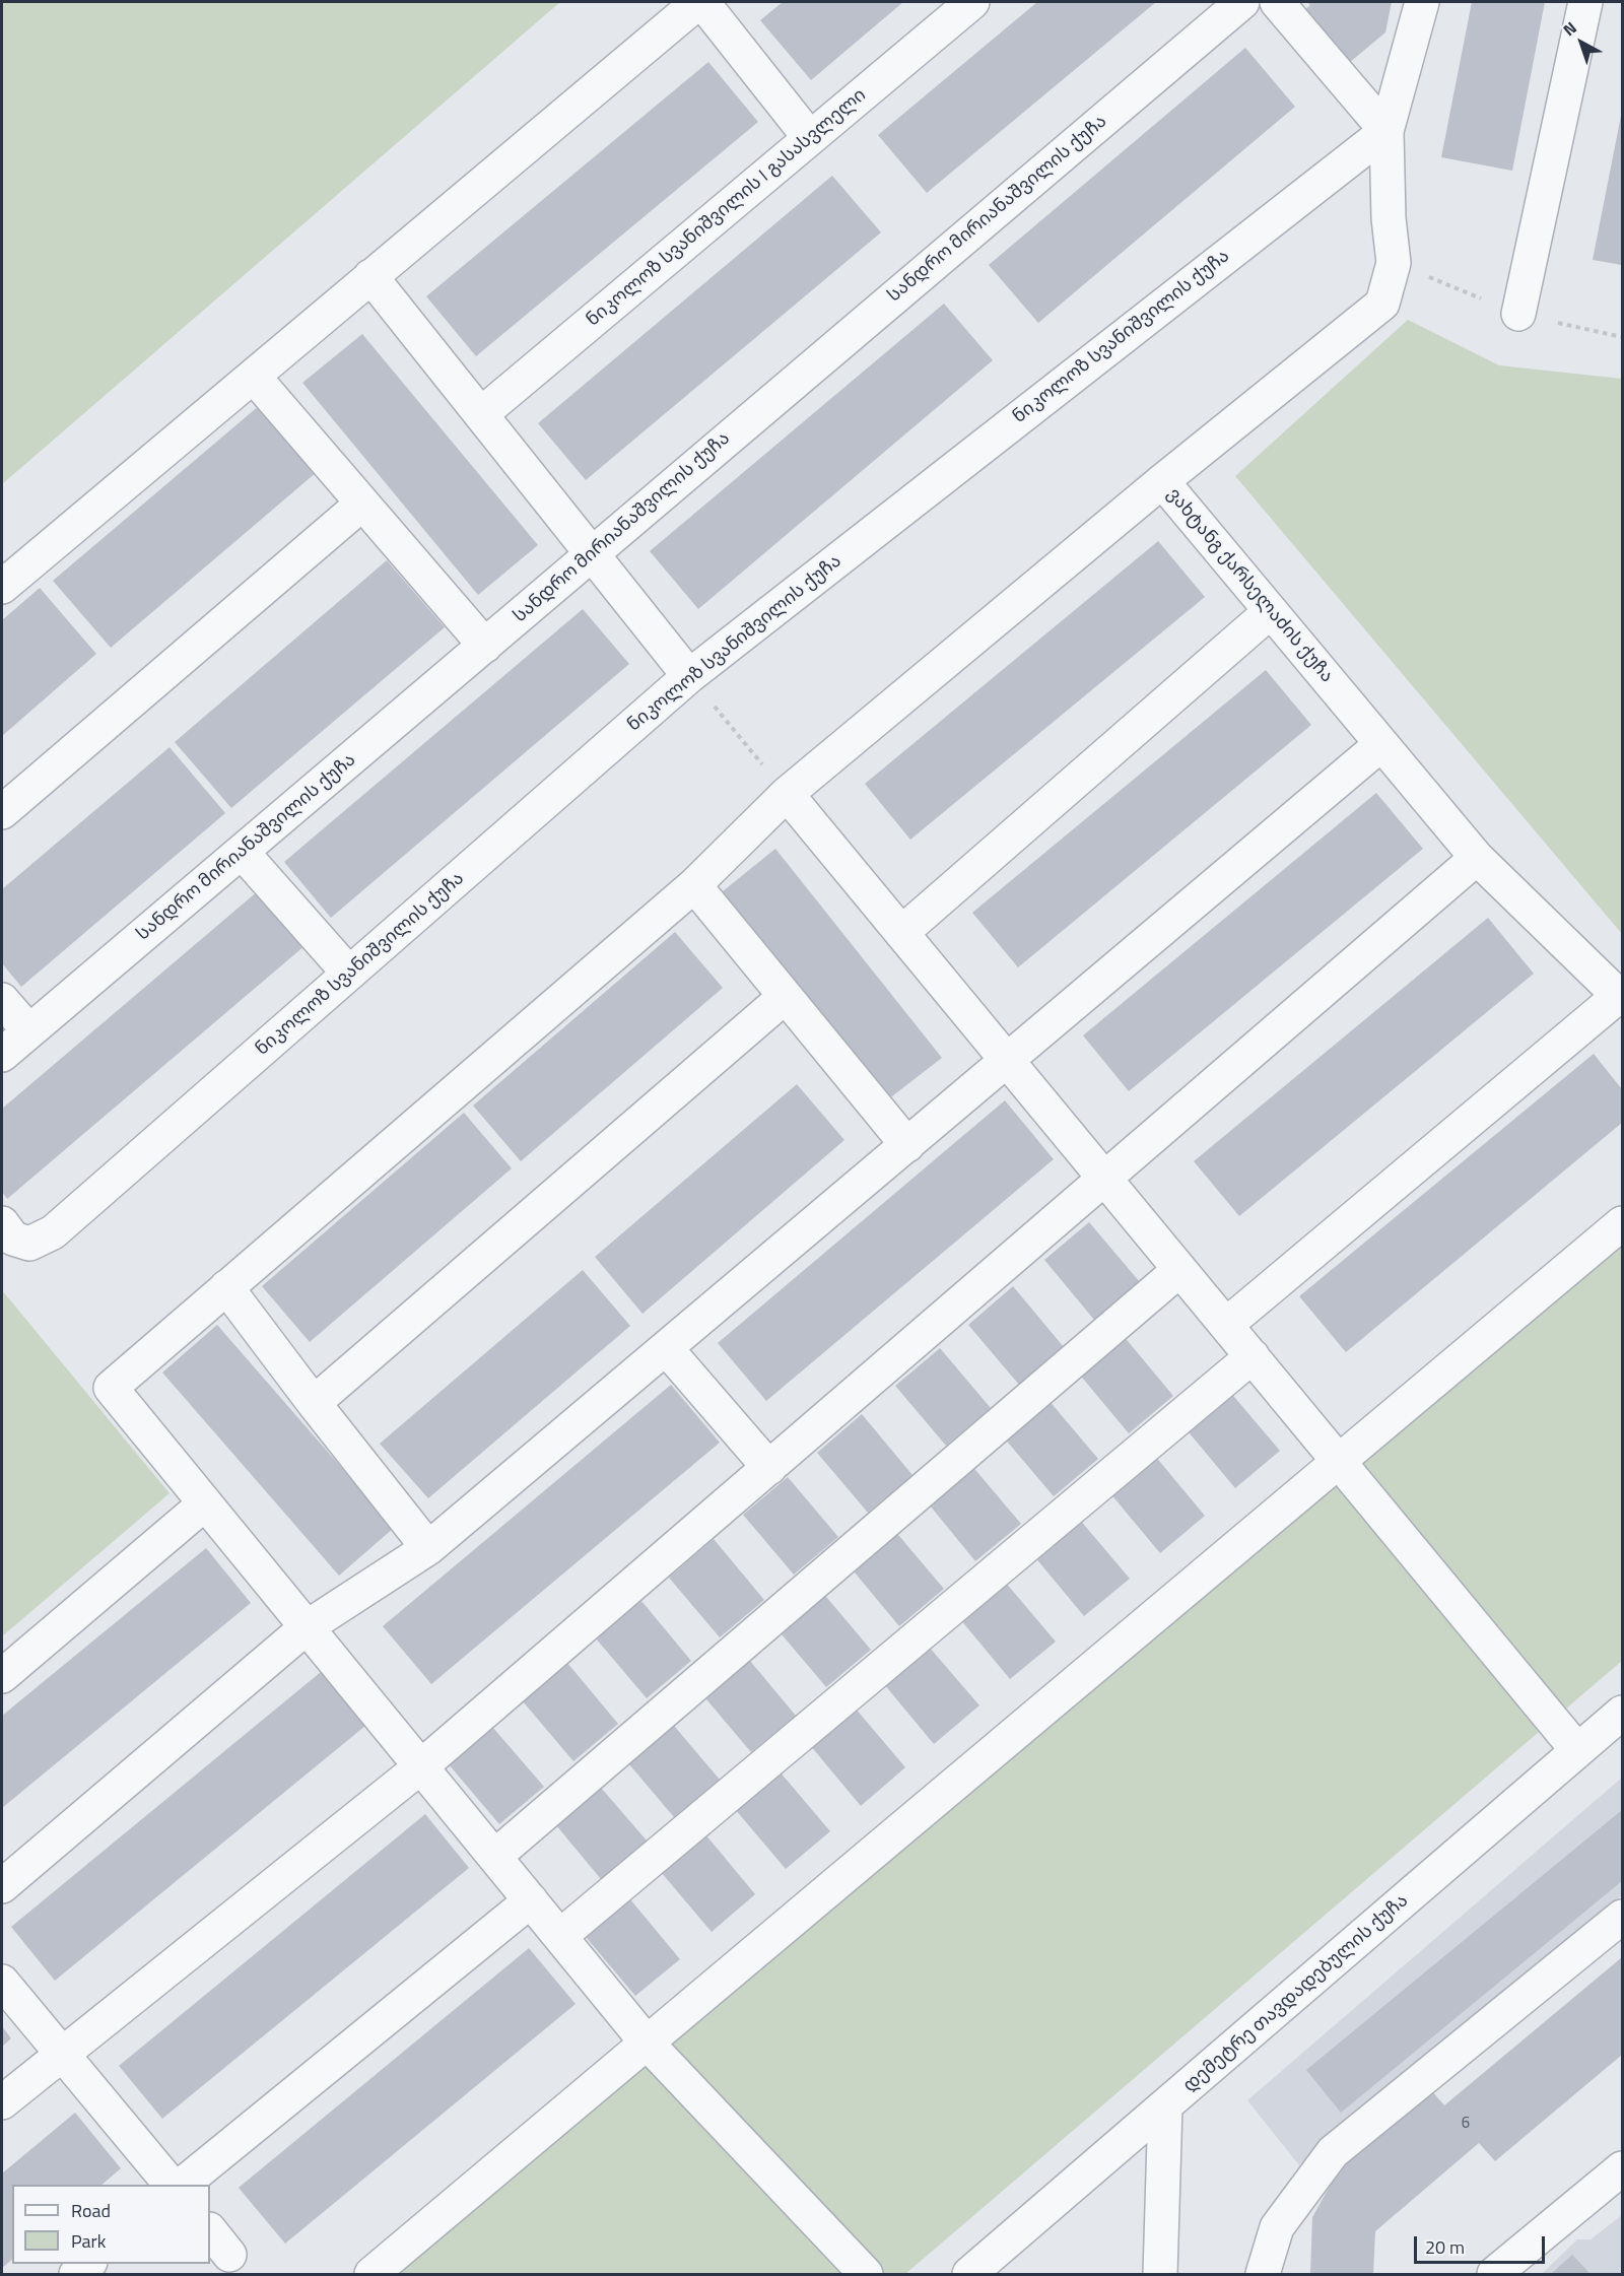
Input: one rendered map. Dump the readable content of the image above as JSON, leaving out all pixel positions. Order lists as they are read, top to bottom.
{
  "streets": {
    "street": [
      "ნიკოლოზ სვანიშვილის I გასასვლელი",
      "სანდრო მირიანაშვილის ქუჩა",
      "ნიკოლოზ სვანიშვილის ქუჩა",
      "ვახტანგ ქარსელაძის ქუჩა",
      "დემეტრე თავდადებულის ქუჩა"
    ]
  },
  "crossings": [
    ["ნიკოლოზ სვანიშვილის ქუჩა", "ვახტანგ ქარსელაძის ქუჩა"]
  ],
  "house_numbers": ["6"],
  "legend": ["Road", "Park"],
  "scale_bar": "20 m",
  "north": "top left"
}
